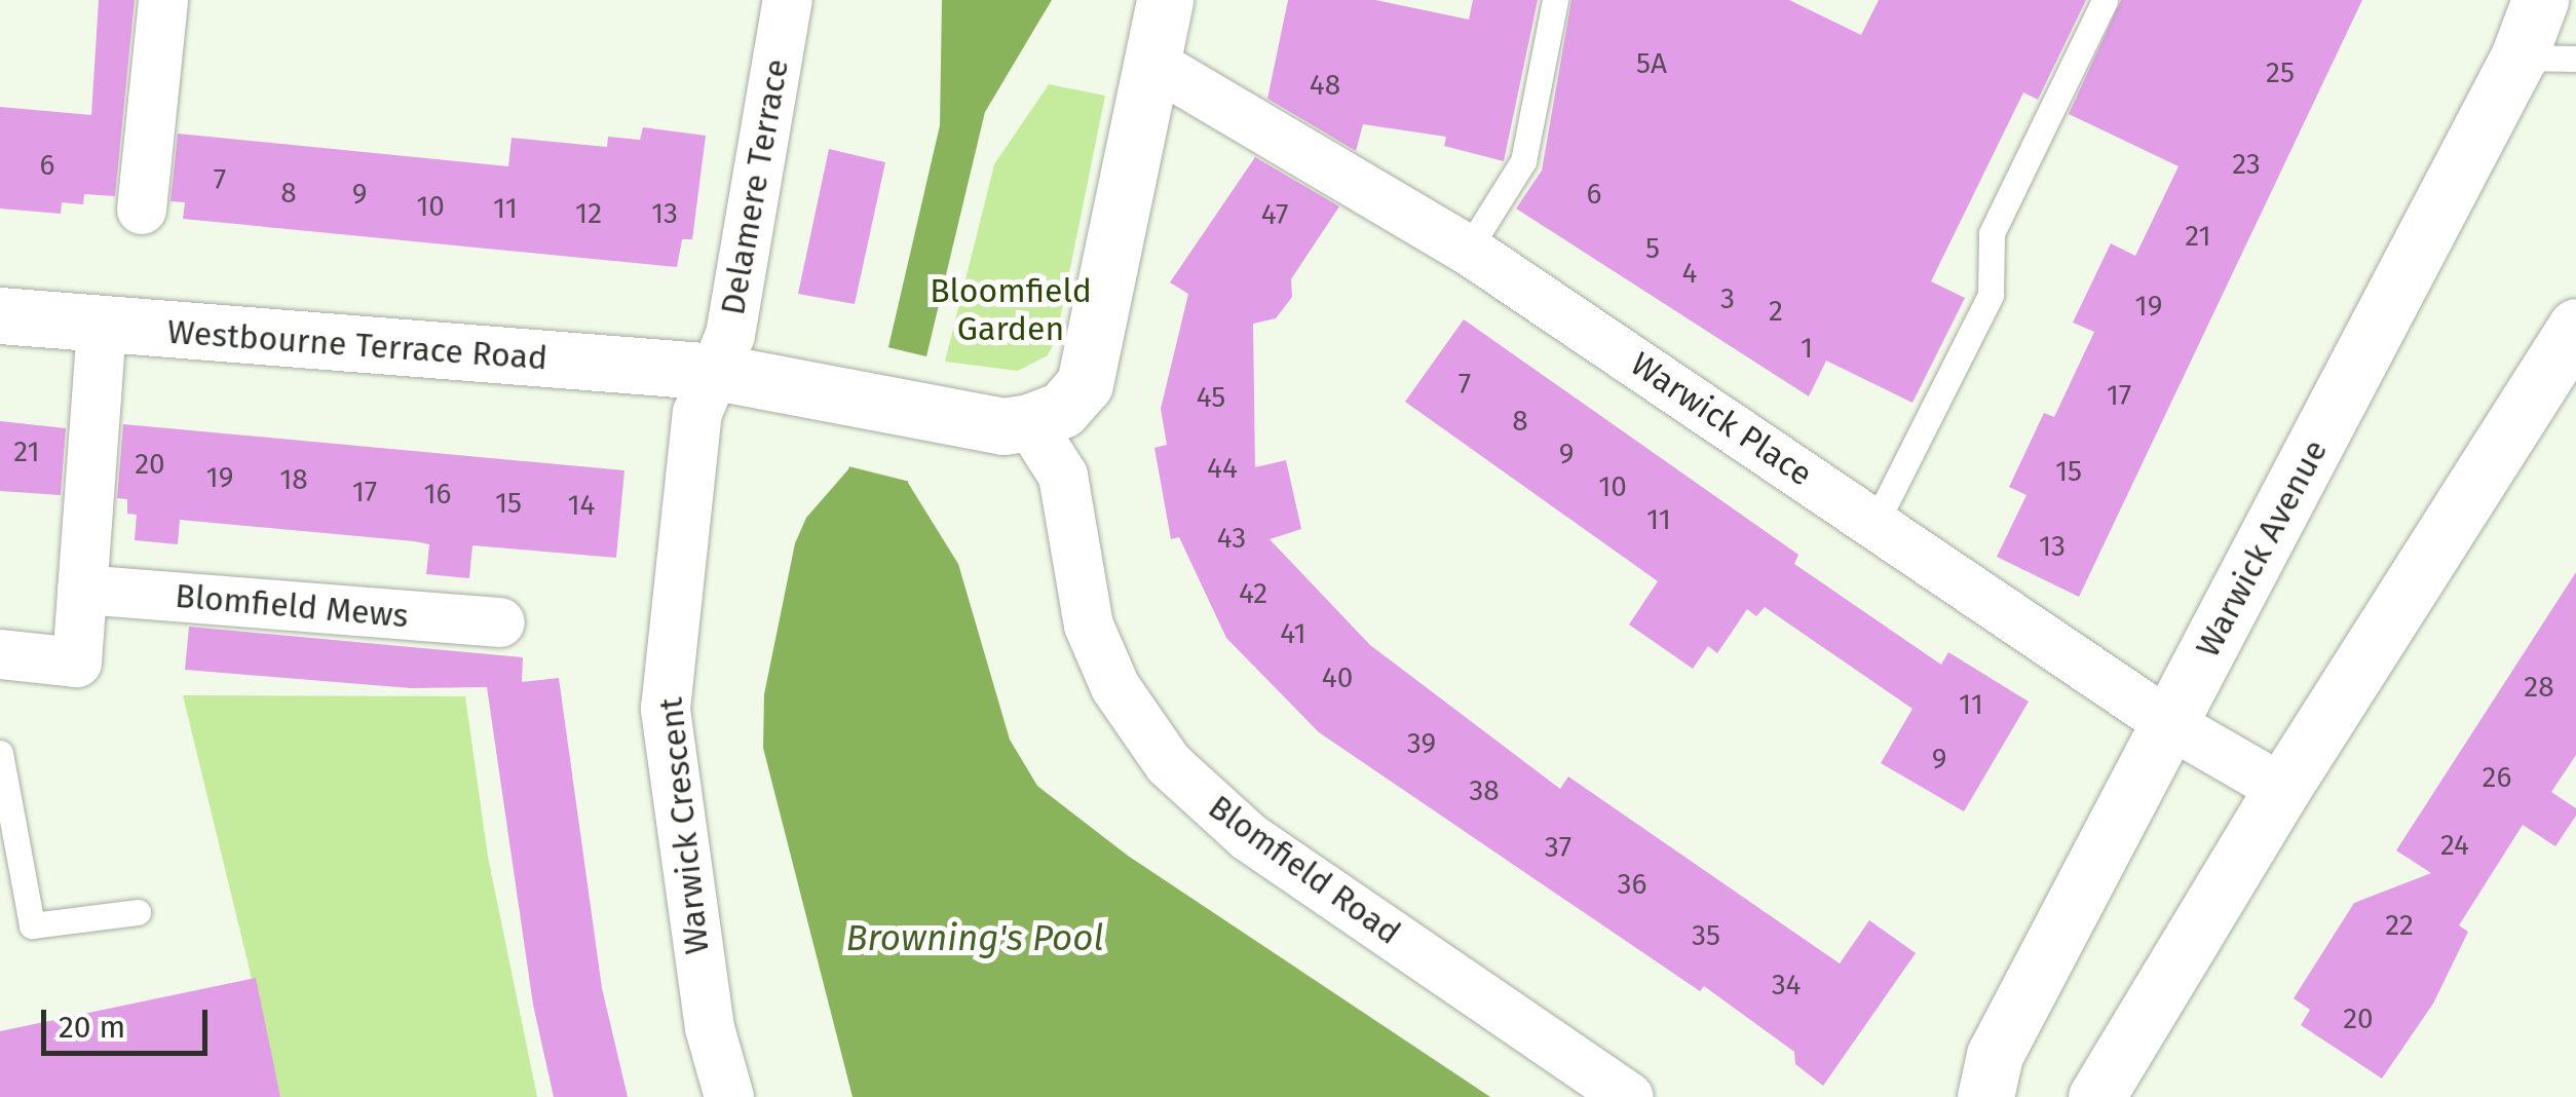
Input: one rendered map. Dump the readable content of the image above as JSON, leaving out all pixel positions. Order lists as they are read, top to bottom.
{
  "streets": {
    "street": [
      "Delamere Terrace",
      "Westbourne Terrace Road",
      "Warwick Place",
      "Warwick Avenue",
      "Blomfield Mews",
      "Warwick Crescent",
      "Blomfield Road"
    ]
  },
  "crossings": [
    ["Delamere Terrace", "Westbourne Terrace Road"],
    ["Delamere Terrace", "Warwick Crescent"],
    ["Westbourne Terrace Road", "Warwick Crescent"],
    ["Westbourne Terrace Road", "Blomfield Road"],
    ["Warwick Place", "Warwick Avenue"]
  ],
  "water": ["Browning's Pool"],
  "parks": ["Bloomfield Garden"],
  "house_numbers": [
    "5A",
    "25",
    "48",
    "23",
    "6",
    "7",
    "8",
    "9",
    "6",
    "10",
    "11",
    "12",
    "13",
    "47",
    "21",
    "5",
    "4",
    "3",
    "19",
    "2",
    "1",
    "7",
    "17",
    "45",
    "8",
    "21",
    "9",
    "20",
    "44",
    "15",
    "19",
    "18",
    "10",
    "17",
    "16",
    "15",
    "14",
    "11",
    "43",
    "13",
    "42",
    "41",
    "40",
    "28",
    "11",
    "39",
    "9",
    "26",
    "38",
    "24",
    "37",
    "36",
    "22",
    "35",
    "34",
    "20"
  ],
  "scale_bar": "20 m"
}
